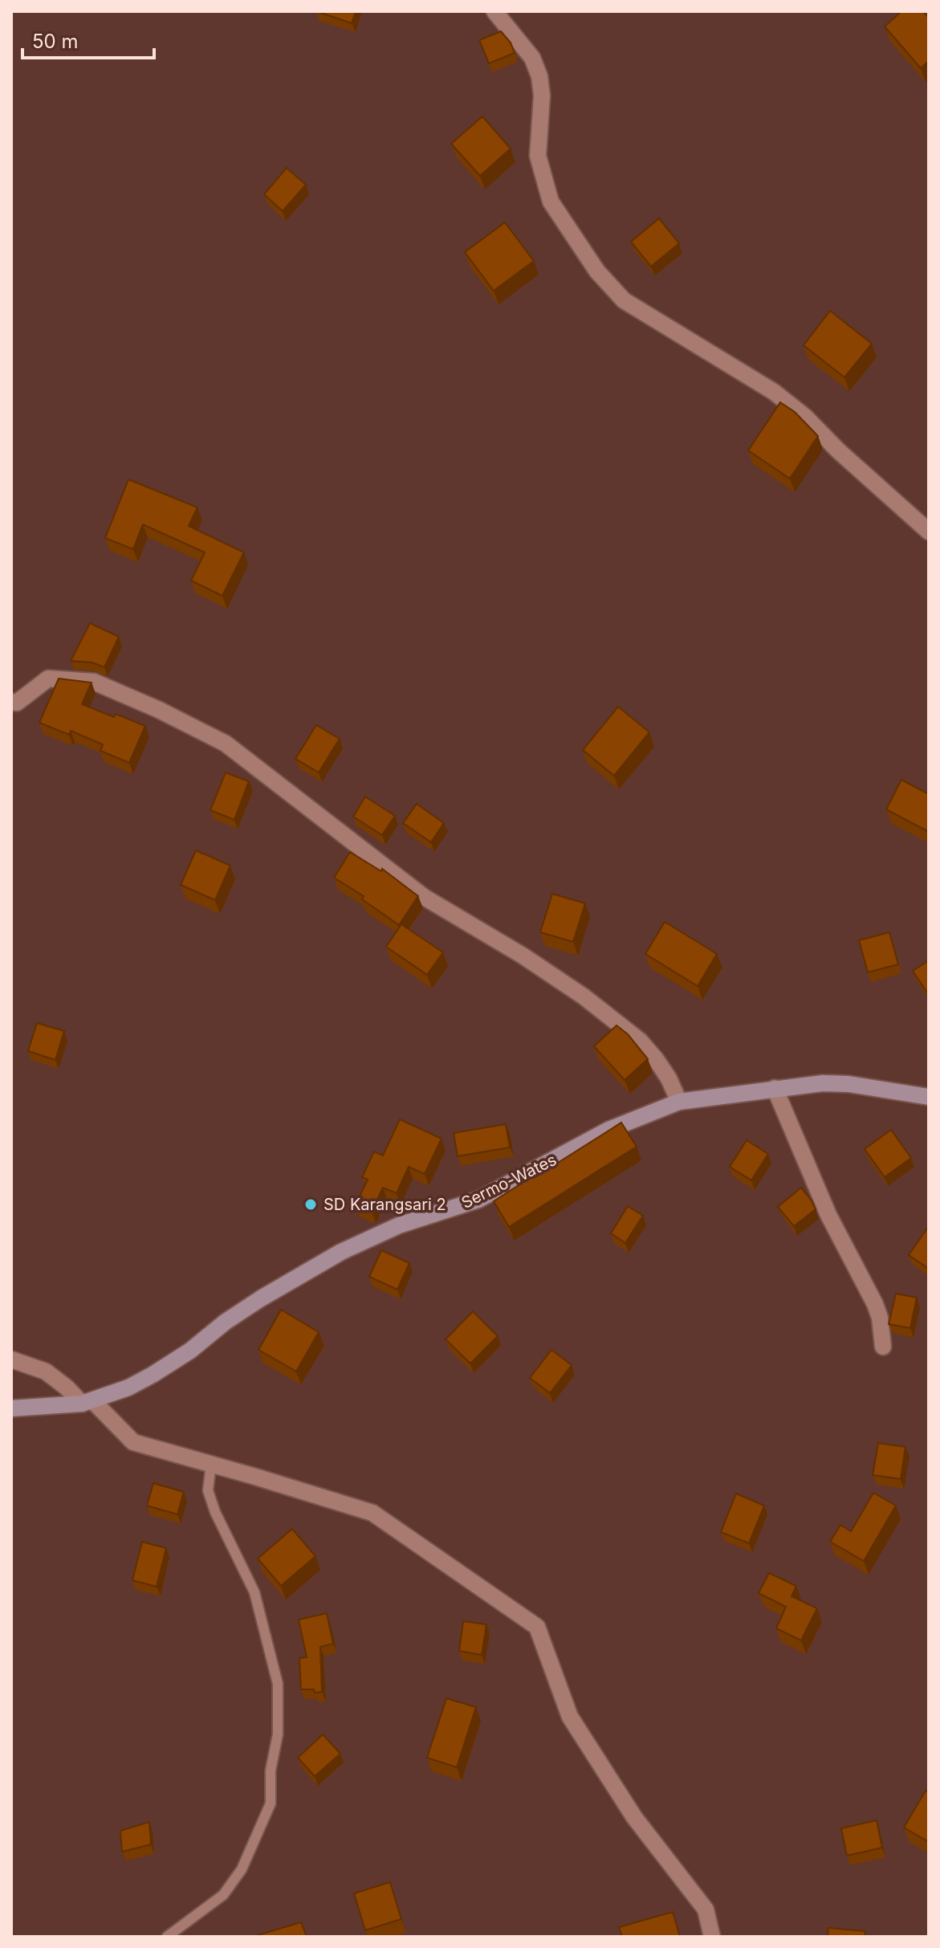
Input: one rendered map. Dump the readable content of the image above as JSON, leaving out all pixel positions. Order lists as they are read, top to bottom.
{
  "streets": {
    "main road": ["Sermo-Wates"]
  },
  "places": ["SD Karangsari 2"],
  "scale_bar": "50 m"
}
